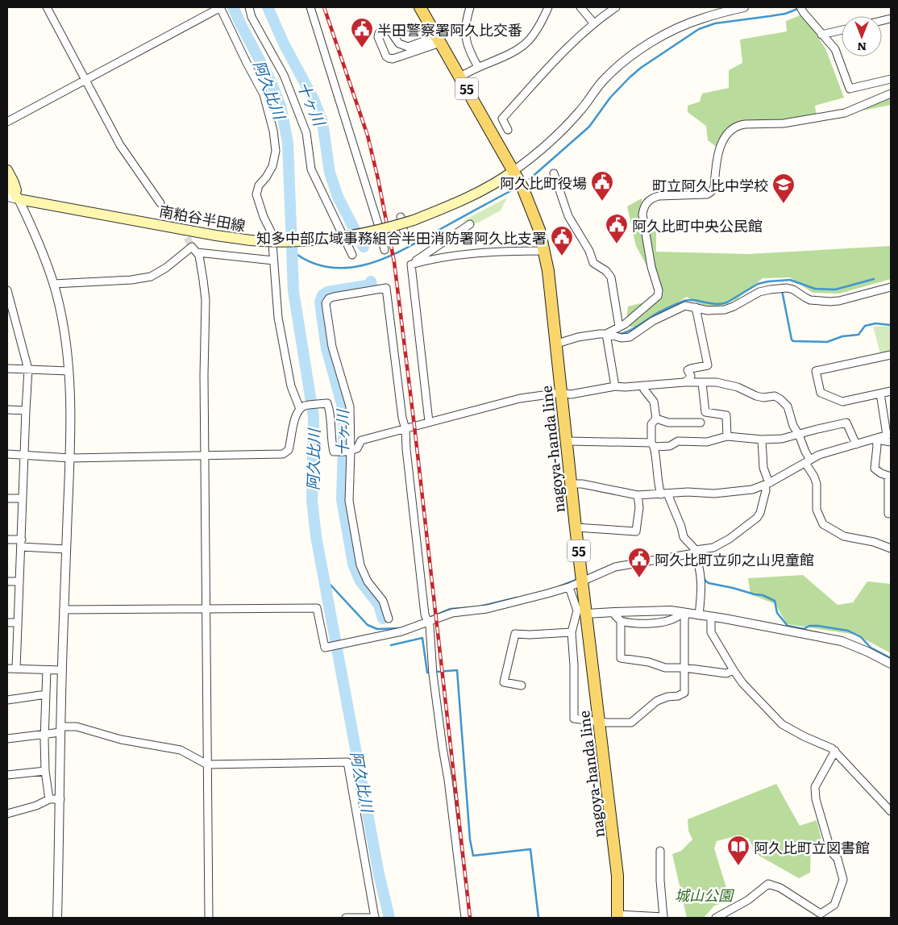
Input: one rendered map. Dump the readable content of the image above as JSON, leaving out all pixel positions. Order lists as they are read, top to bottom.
{
  "streets": {
    "main road": ["55", "南粕谷半田線", "nagoya-handa line"]
  },
  "crossings": [
    ["南粕谷半田線", "nagoya-handa line"]
  ],
  "water": ["阿久比川", "十ヶ川"],
  "parks": ["城山公園"],
  "places": {
    "public building": [
      "半田警察署阿久比交番",
      "阿久比町役場",
      "阿久比町中央公民館",
      "知多中部広域事務組合半田消防署阿久比支署",
      "阿久比町立卯之山児童館"
    ],
    "school or university": ["町立阿久比中学校"],
    "library": ["阿久比町立図書館"]
  },
  "north": "bottom"
}
